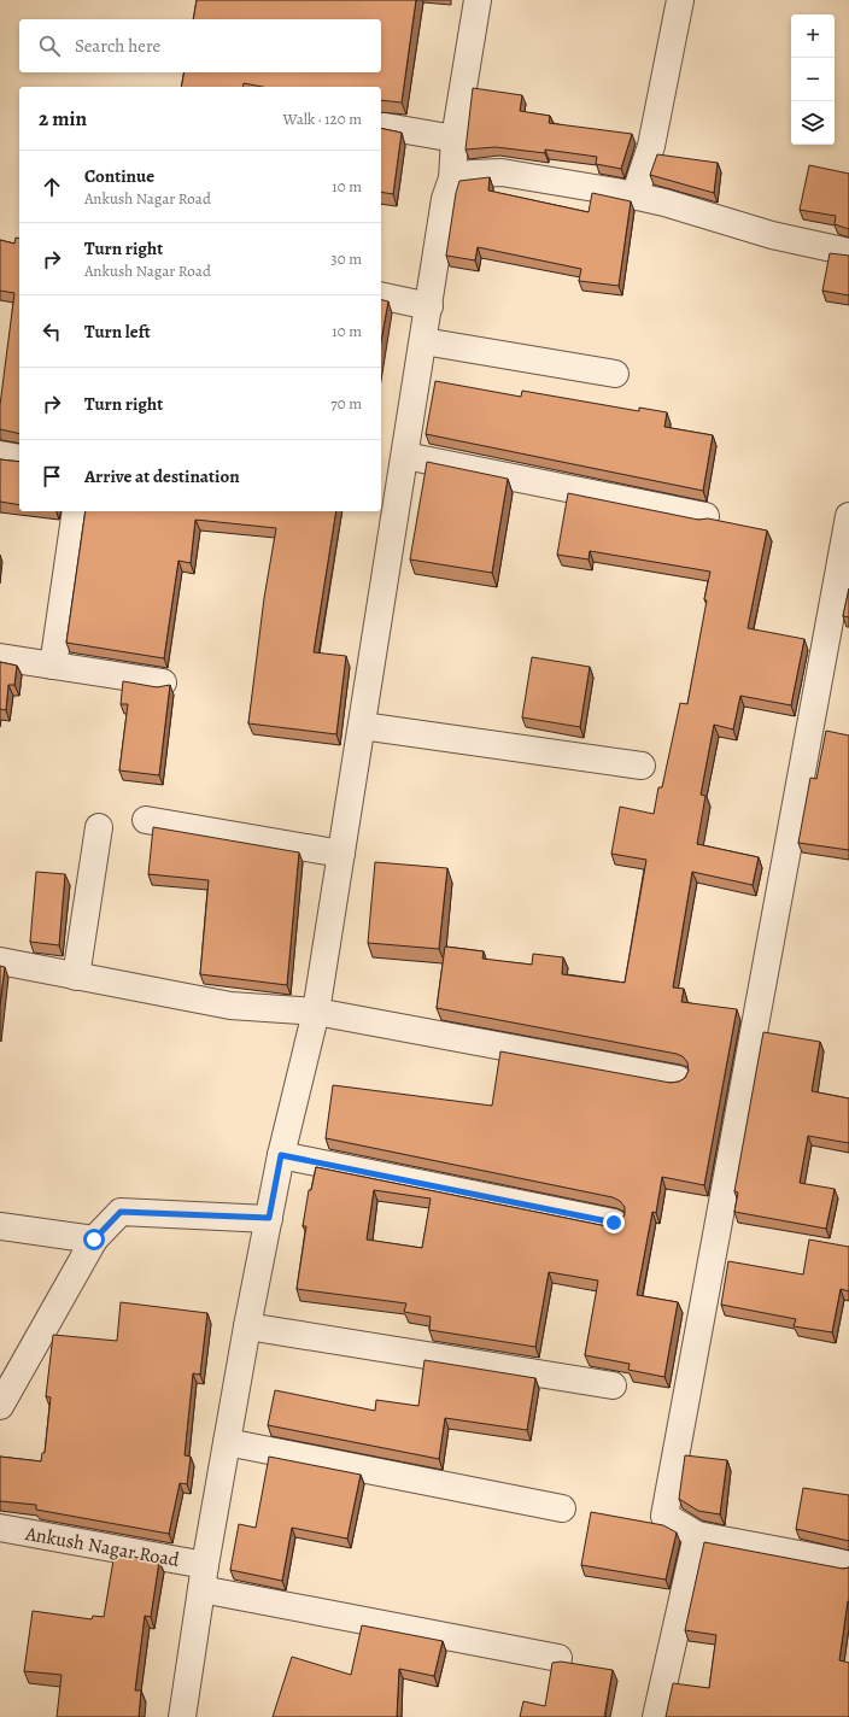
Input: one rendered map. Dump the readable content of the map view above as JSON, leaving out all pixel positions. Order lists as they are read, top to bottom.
{
  "streets": {
    "street": ["Ankush Nagar Road"]
  },
  "page": {
    "map_buttons": ["+", "−"],
    "search": "Search here",
    "heading": ["2 min", "Walk · 120 m"],
    "list": [
      ["Continue", "Ankush Nagar Road", "10 m"],
      ["Turn right", "Ankush Nagar Road", "30 m"],
      ["Turn left", "10 m"],
      ["Turn right", "70 m"],
      "Arrive at destination"
    ]
  }
}
